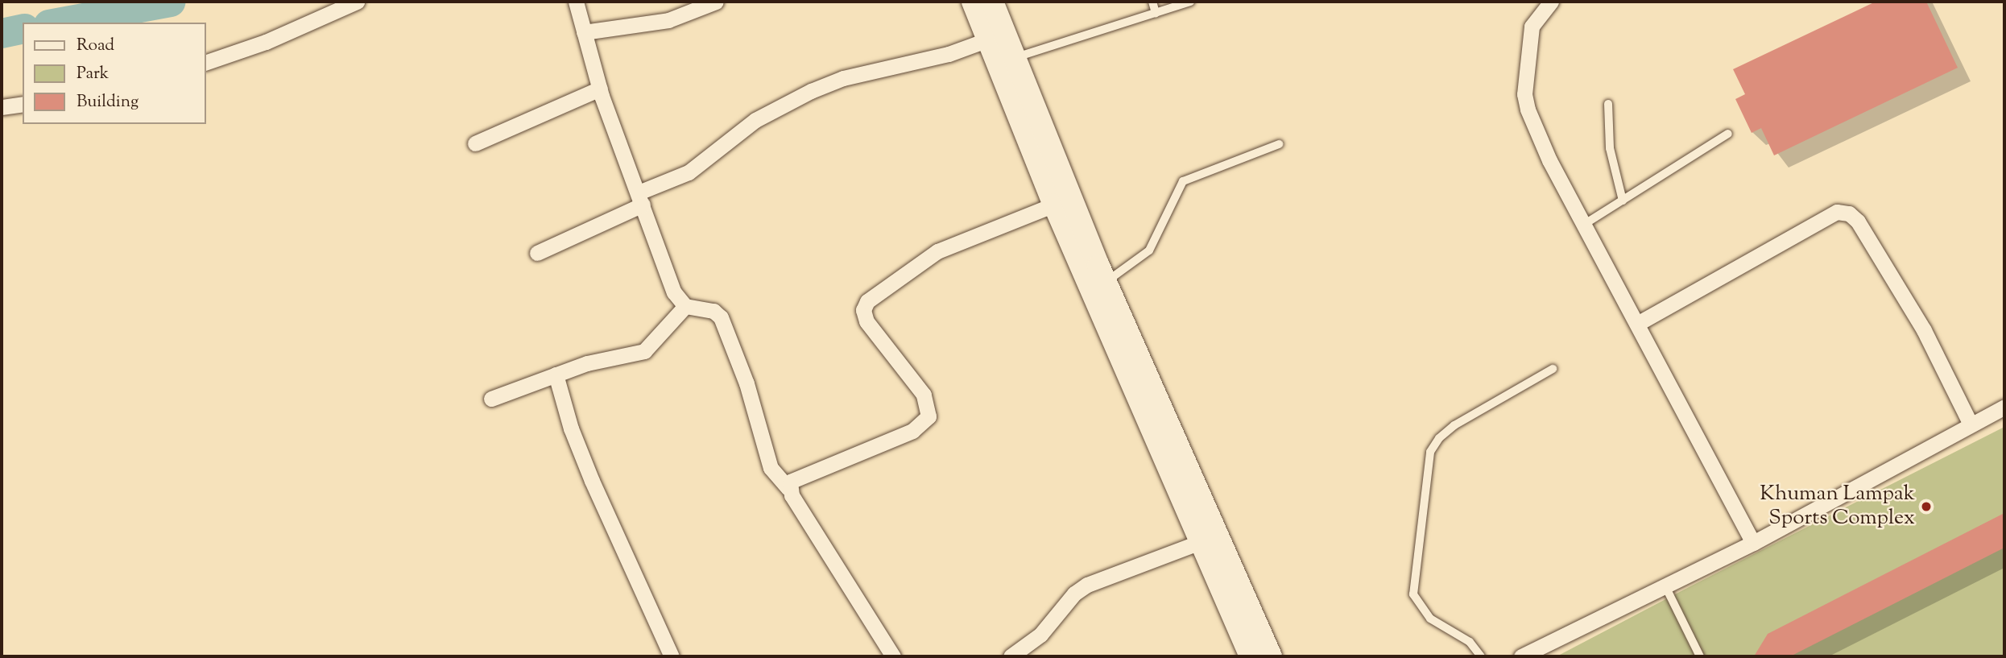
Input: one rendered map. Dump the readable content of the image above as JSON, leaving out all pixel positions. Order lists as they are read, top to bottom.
{
  "places": ["Khuman Lampak Sports Complex"],
  "legend": ["Road", "Park", "Building"]
}
